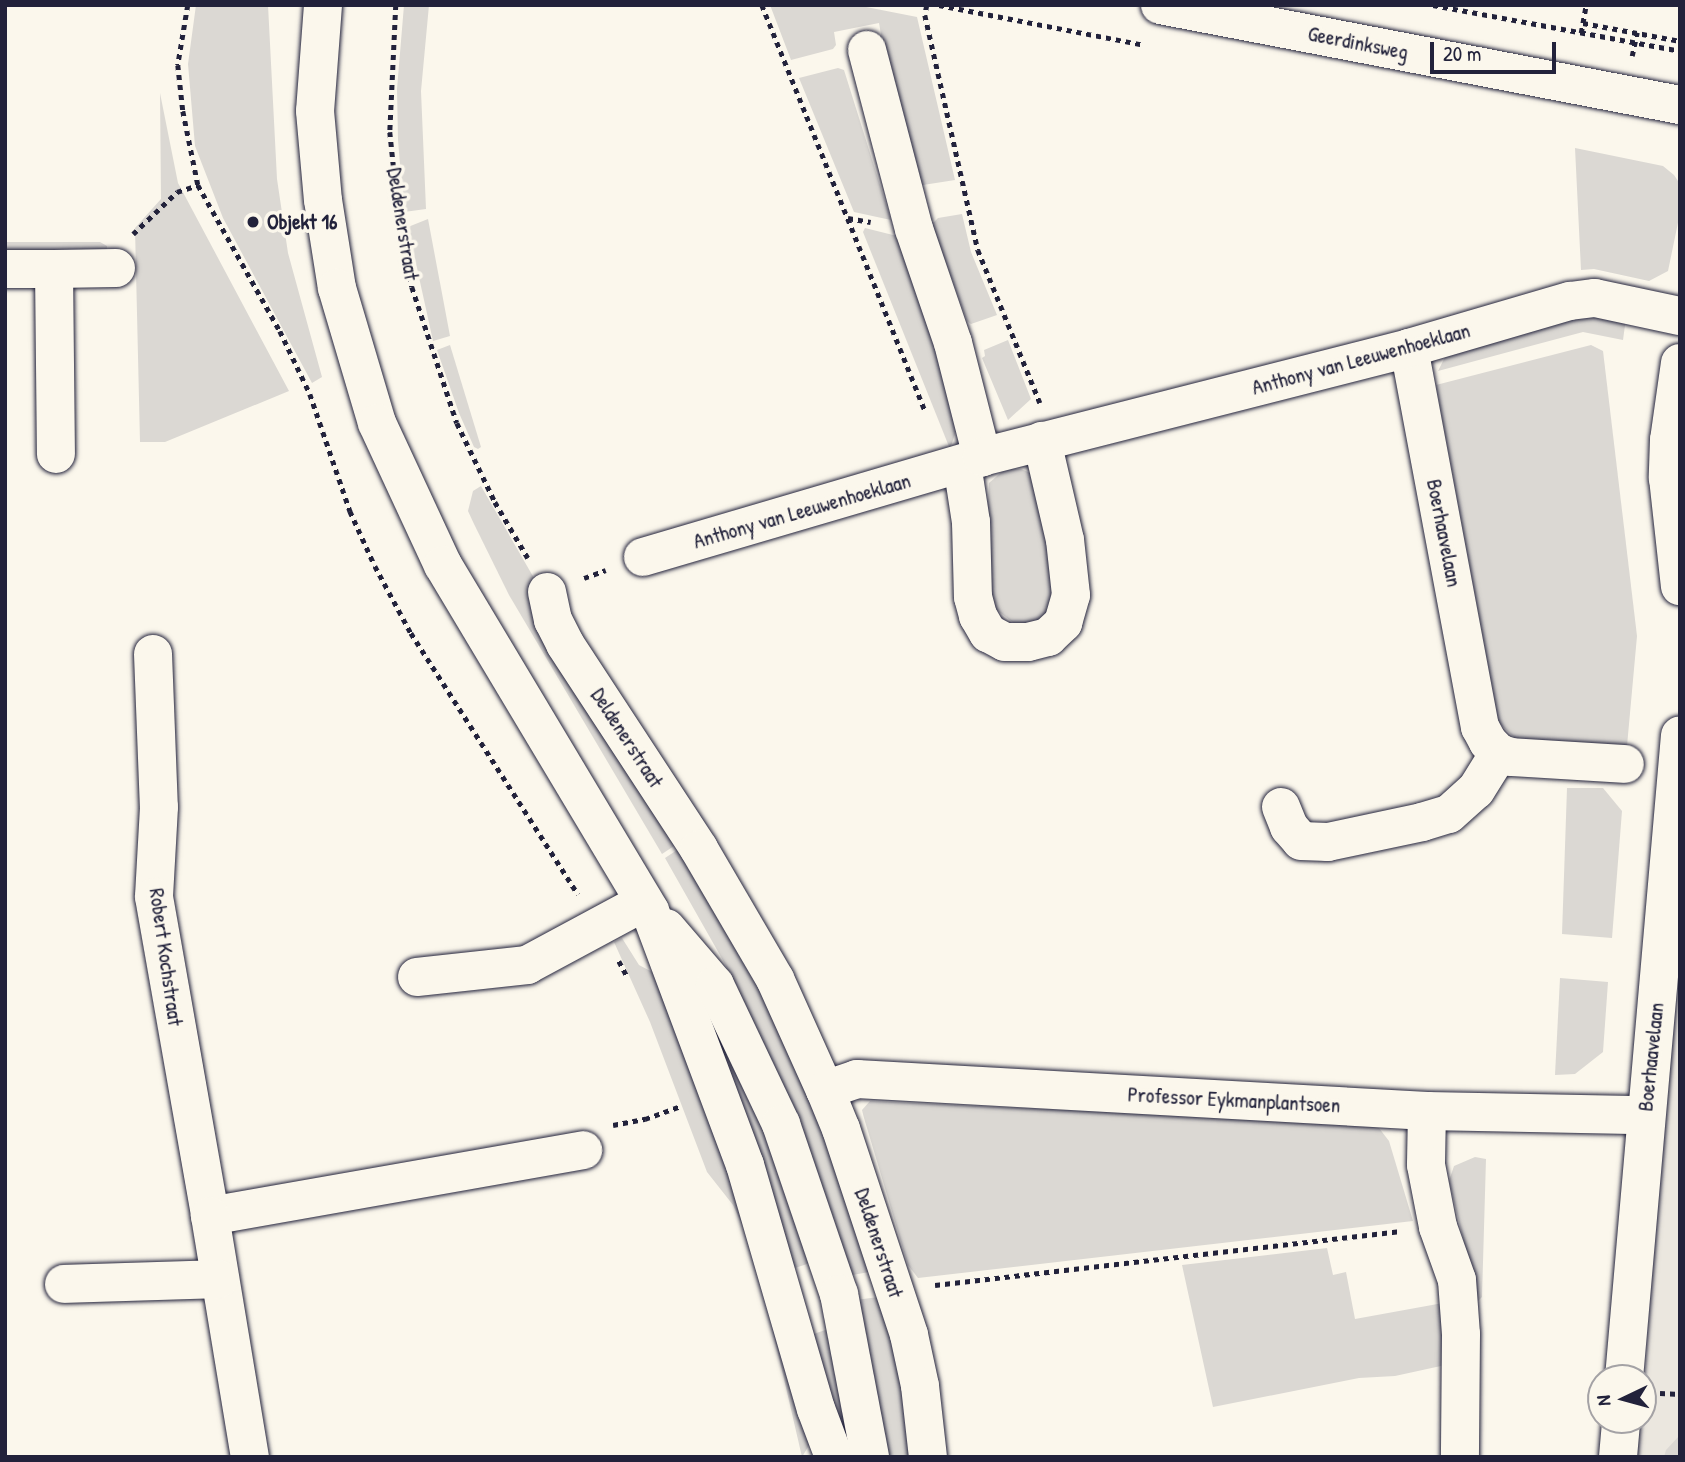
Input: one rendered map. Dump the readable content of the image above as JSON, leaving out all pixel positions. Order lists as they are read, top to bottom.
{
  "streets": {
    "street": [
      "Geerdinksweg",
      "Deldenerstraat",
      "Anthony van Leeuwenhoeklaan",
      "Boerhaavelaan",
      "Robert Kochstraat",
      "Professor Eykmanplantsoen"
    ]
  },
  "crossings": [
    ["Deldenerstraat", "Professor Eykmanplantsoen"],
    ["Anthony van Leeuwenhoeklaan", "Boerhaavelaan"],
    ["Boerhaavelaan", "Professor Eykmanplantsoen"]
  ],
  "places": ["Objekt 16"],
  "scale_bar": "20 m",
  "north": "left"
}
